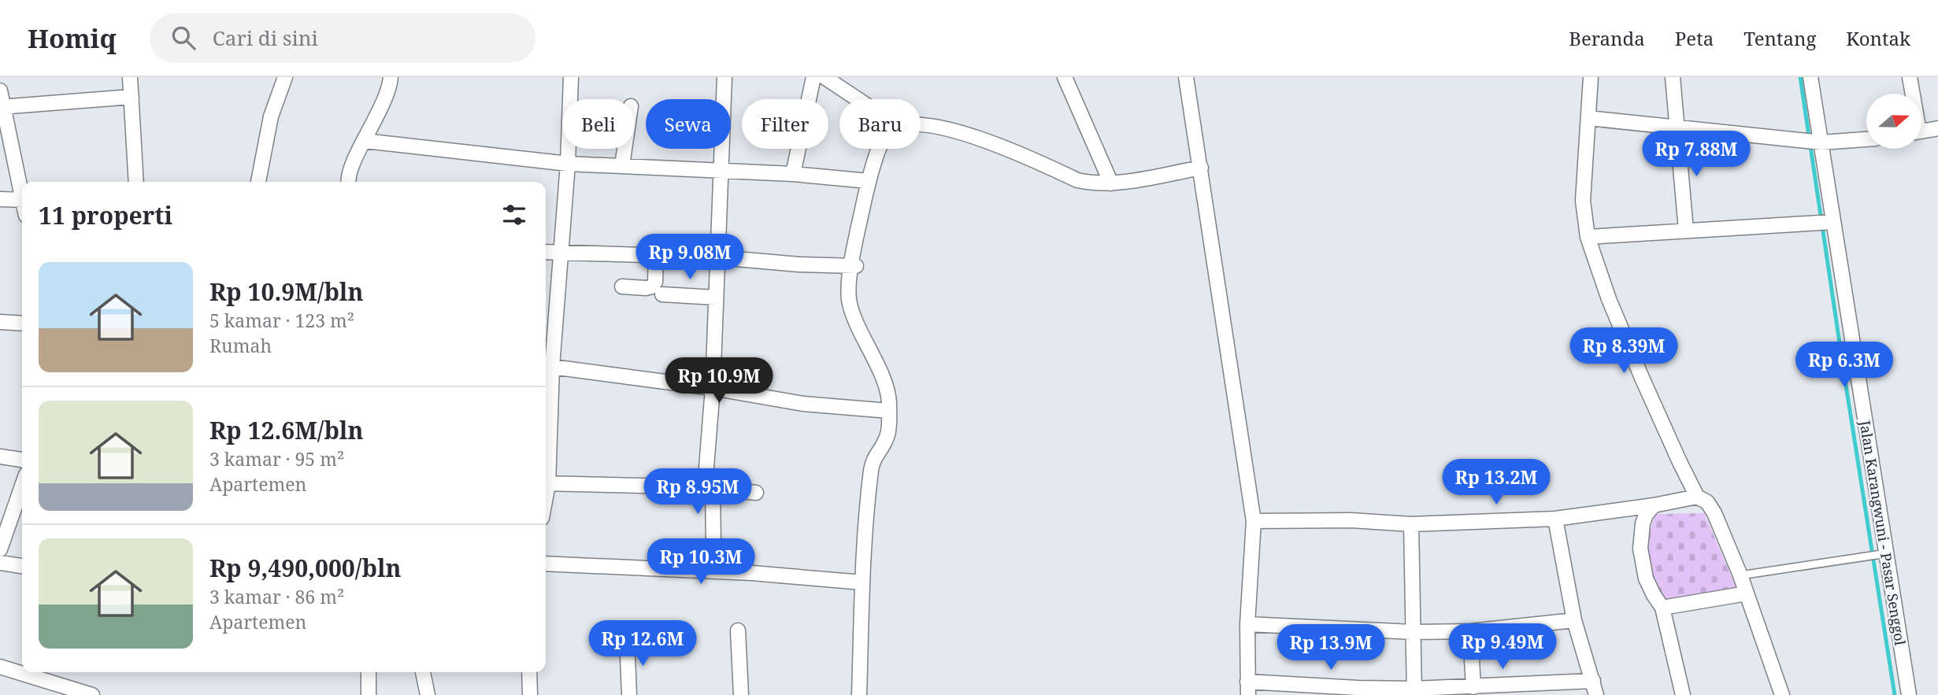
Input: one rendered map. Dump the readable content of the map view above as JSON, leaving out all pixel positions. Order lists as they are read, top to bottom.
{
  "streets": {
    "street": ["Jalan Karangwuni - Pasar Senggol"]
  },
  "north": "right",
  "page": {
    "header": "Homiq",
    "search": "Cari di sini",
    "nav": [
      "Beranda",
      "Peta",
      "Tentang",
      "Kontak"
    ],
    "chip": [
      "Beli",
      "Sewa",
      "Filter",
      "Baru"
    ],
    "price": [
      "Rp 7.88M",
      "Rp 9.08M",
      "Rp 8.39M",
      "Rp 6.3M",
      "Rp 10.9M",
      "Rp 13.2M",
      "Rp 8.95M",
      "Rp 10.3M",
      "Rp 12.6M",
      "Rp 9.49M",
      "Rp 13.9M"
    ],
    "heading": "11 properti",
    "list": [
      {
        "name": "Rp 10.9M/bln",
        "note": "5 kamar · 123 m² · Rumah"
      },
      {
        "name": "Rp 12.6M/bln",
        "note": "3 kamar · 95 m² · Apartemen"
      },
      {
        "name": "Rp 9,490,000/bln",
        "note": "3 kamar · 86 m² · Apartemen"
      }
    ]
  }
}
